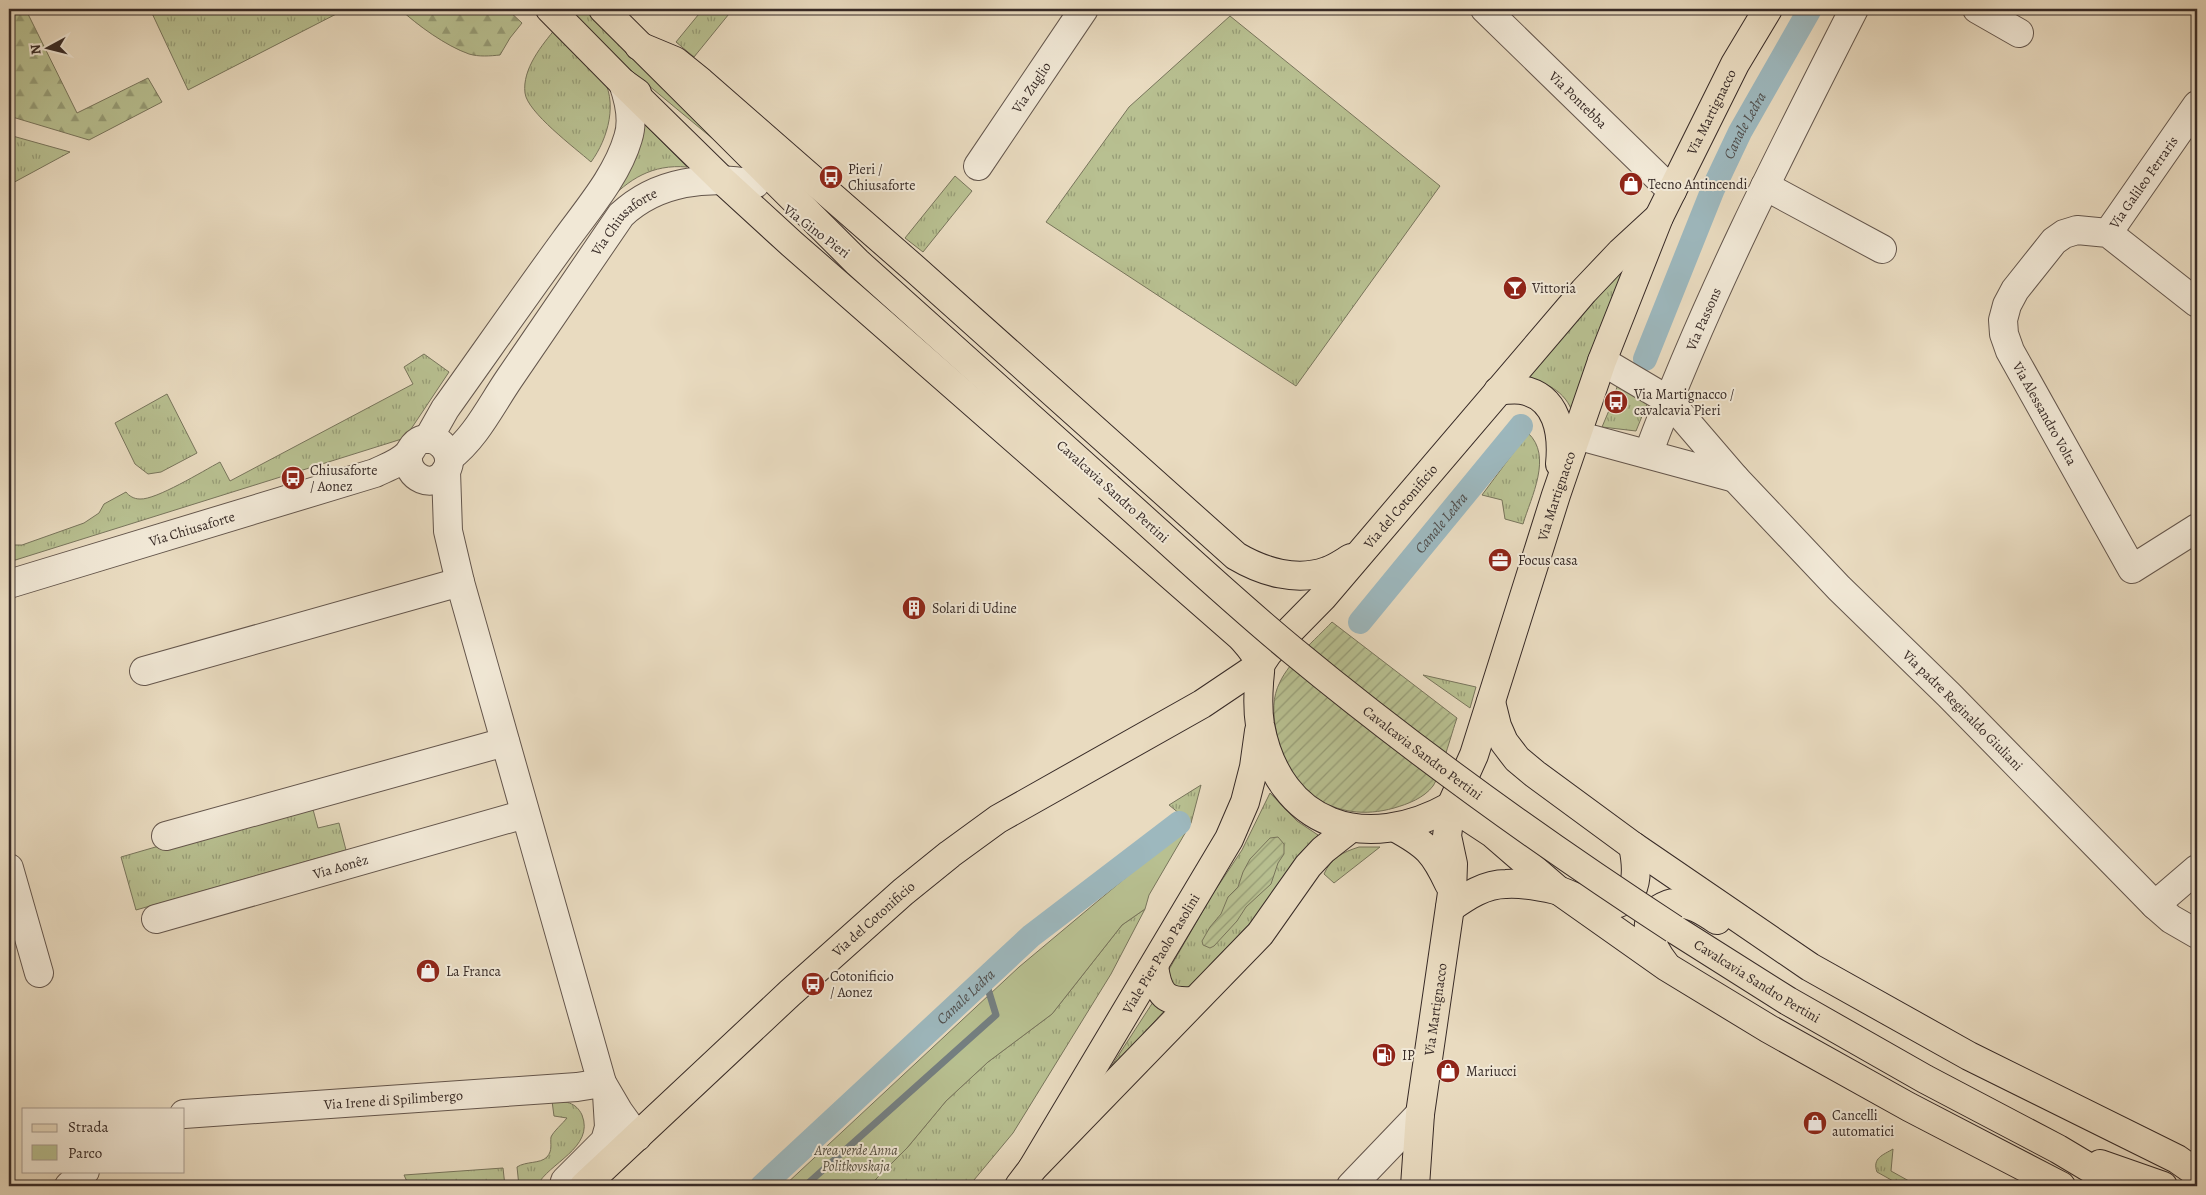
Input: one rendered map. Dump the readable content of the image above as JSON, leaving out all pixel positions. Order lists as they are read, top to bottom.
{
  "streets": {
    "main road": [
      "Via Martignacco",
      "Via Gino Pieri",
      "Cavalcavia Sandro Pertini",
      "Via del Cotonificio",
      "Viale Pier Paolo Pasolini"
    ],
    "street": [
      "Via Zuglio",
      "Via Pontebba",
      "Via Galileo Ferraris",
      "Via Chiusaforte",
      "Via Passons",
      "Via Alessandro Volta",
      "Via padre Reginaldo Giuliani",
      "Via Aonêz",
      "Via Irene di Spilimbergo"
    ]
  },
  "crossings": [
    ["Via Pontebba", "Via Martignacco"],
    ["Via Martignacco", "Via del Cotonificio"],
    ["Via Martignacco", "Via padre Reginaldo Giuliani"],
    ["Via Galileo Ferraris", "Via Alessandro Volta"],
    ["Via Chiusaforte", "Via Gino Pieri"],
    ["Via Gino Pieri", "Cavalcavia Sandro Pertini"],
    ["Via Passons", "Via padre Reginaldo Giuliani"],
    ["Via del Cotonificio", "Viale Pier Paolo Pasolini"]
  ],
  "water": ["Canale Ledra"],
  "parks": ["Area verde Anna Politkovskaja"],
  "places": {
    "bus stop": [
      "Pieri / Chiusaforte",
      "Via Martignacco / cavalcavia Pieri",
      "Chiusaforte / Aonez",
      "Cotonificio / Aonez"
    ],
    "shop": [
      "Tecno Antincendi",
      "La Franca",
      "Mariucci",
      "Cancelli automatici"
    ],
    "bar": ["Vittoria"],
    "office": ["Focus casa"],
    "building": ["Solari di Udine"],
    "fuel station": ["IP"]
  },
  "legend": ["Strada", "Parco"],
  "north": "left"
}
